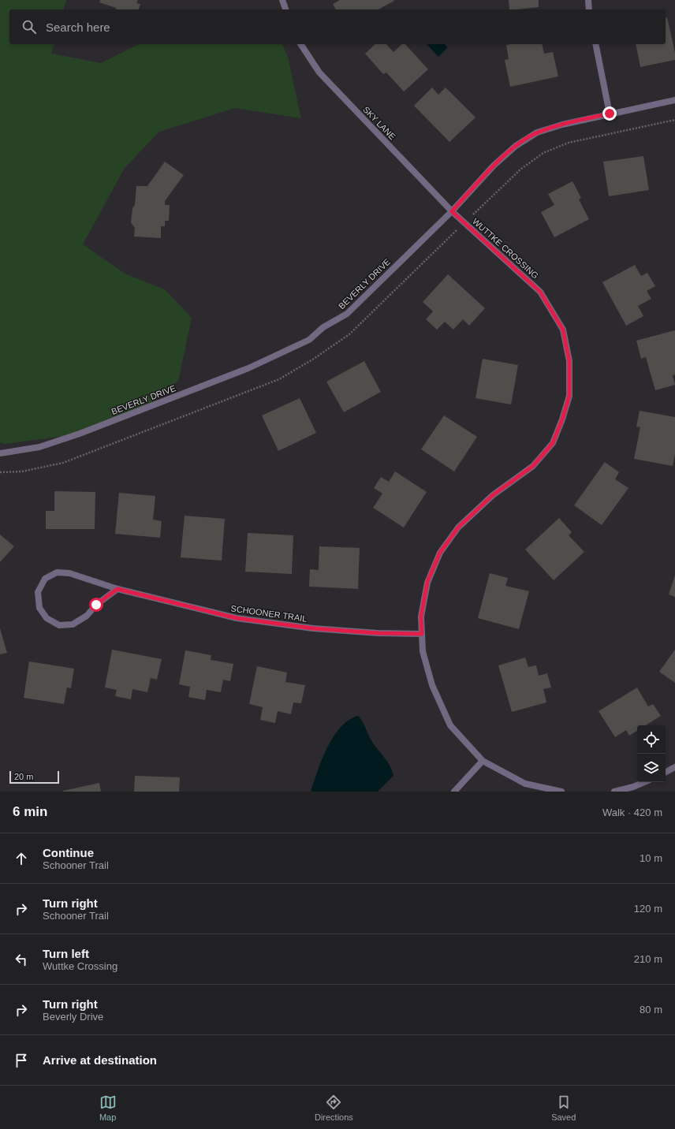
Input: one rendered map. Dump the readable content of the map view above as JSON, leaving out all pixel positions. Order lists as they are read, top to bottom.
{
  "streets": {
    "street": [
      "SKY LANE",
      "WUTTKE CROSSING",
      "BEVERLY DRIVE",
      "SCHOONER TRAIL"
    ]
  },
  "crossings": [
    ["SKY LANE", "WUTTKE CROSSING"],
    ["SKY LANE", "BEVERLY DRIVE"],
    ["WUTTKE CROSSING", "BEVERLY DRIVE"],
    ["WUTTKE CROSSING", "SCHOONER TRAIL"]
  ],
  "scale_bar": "20 m",
  "page": {
    "search": "Search here",
    "scale": "20 m",
    "heading": ["6 min", "Walk · 420 m"],
    "list": [
      ["Continue", "Schooner Trail", "10 m"],
      ["Turn right", "Schooner Trail", "120 m"],
      ["Turn left", "Wuttke Crossing", "210 m"],
      ["Turn right", "Beverly Drive", "80 m"],
      "Arrive at destination"
    ],
    "nav": ["Map", "Directions", "Saved"]
  }
}
